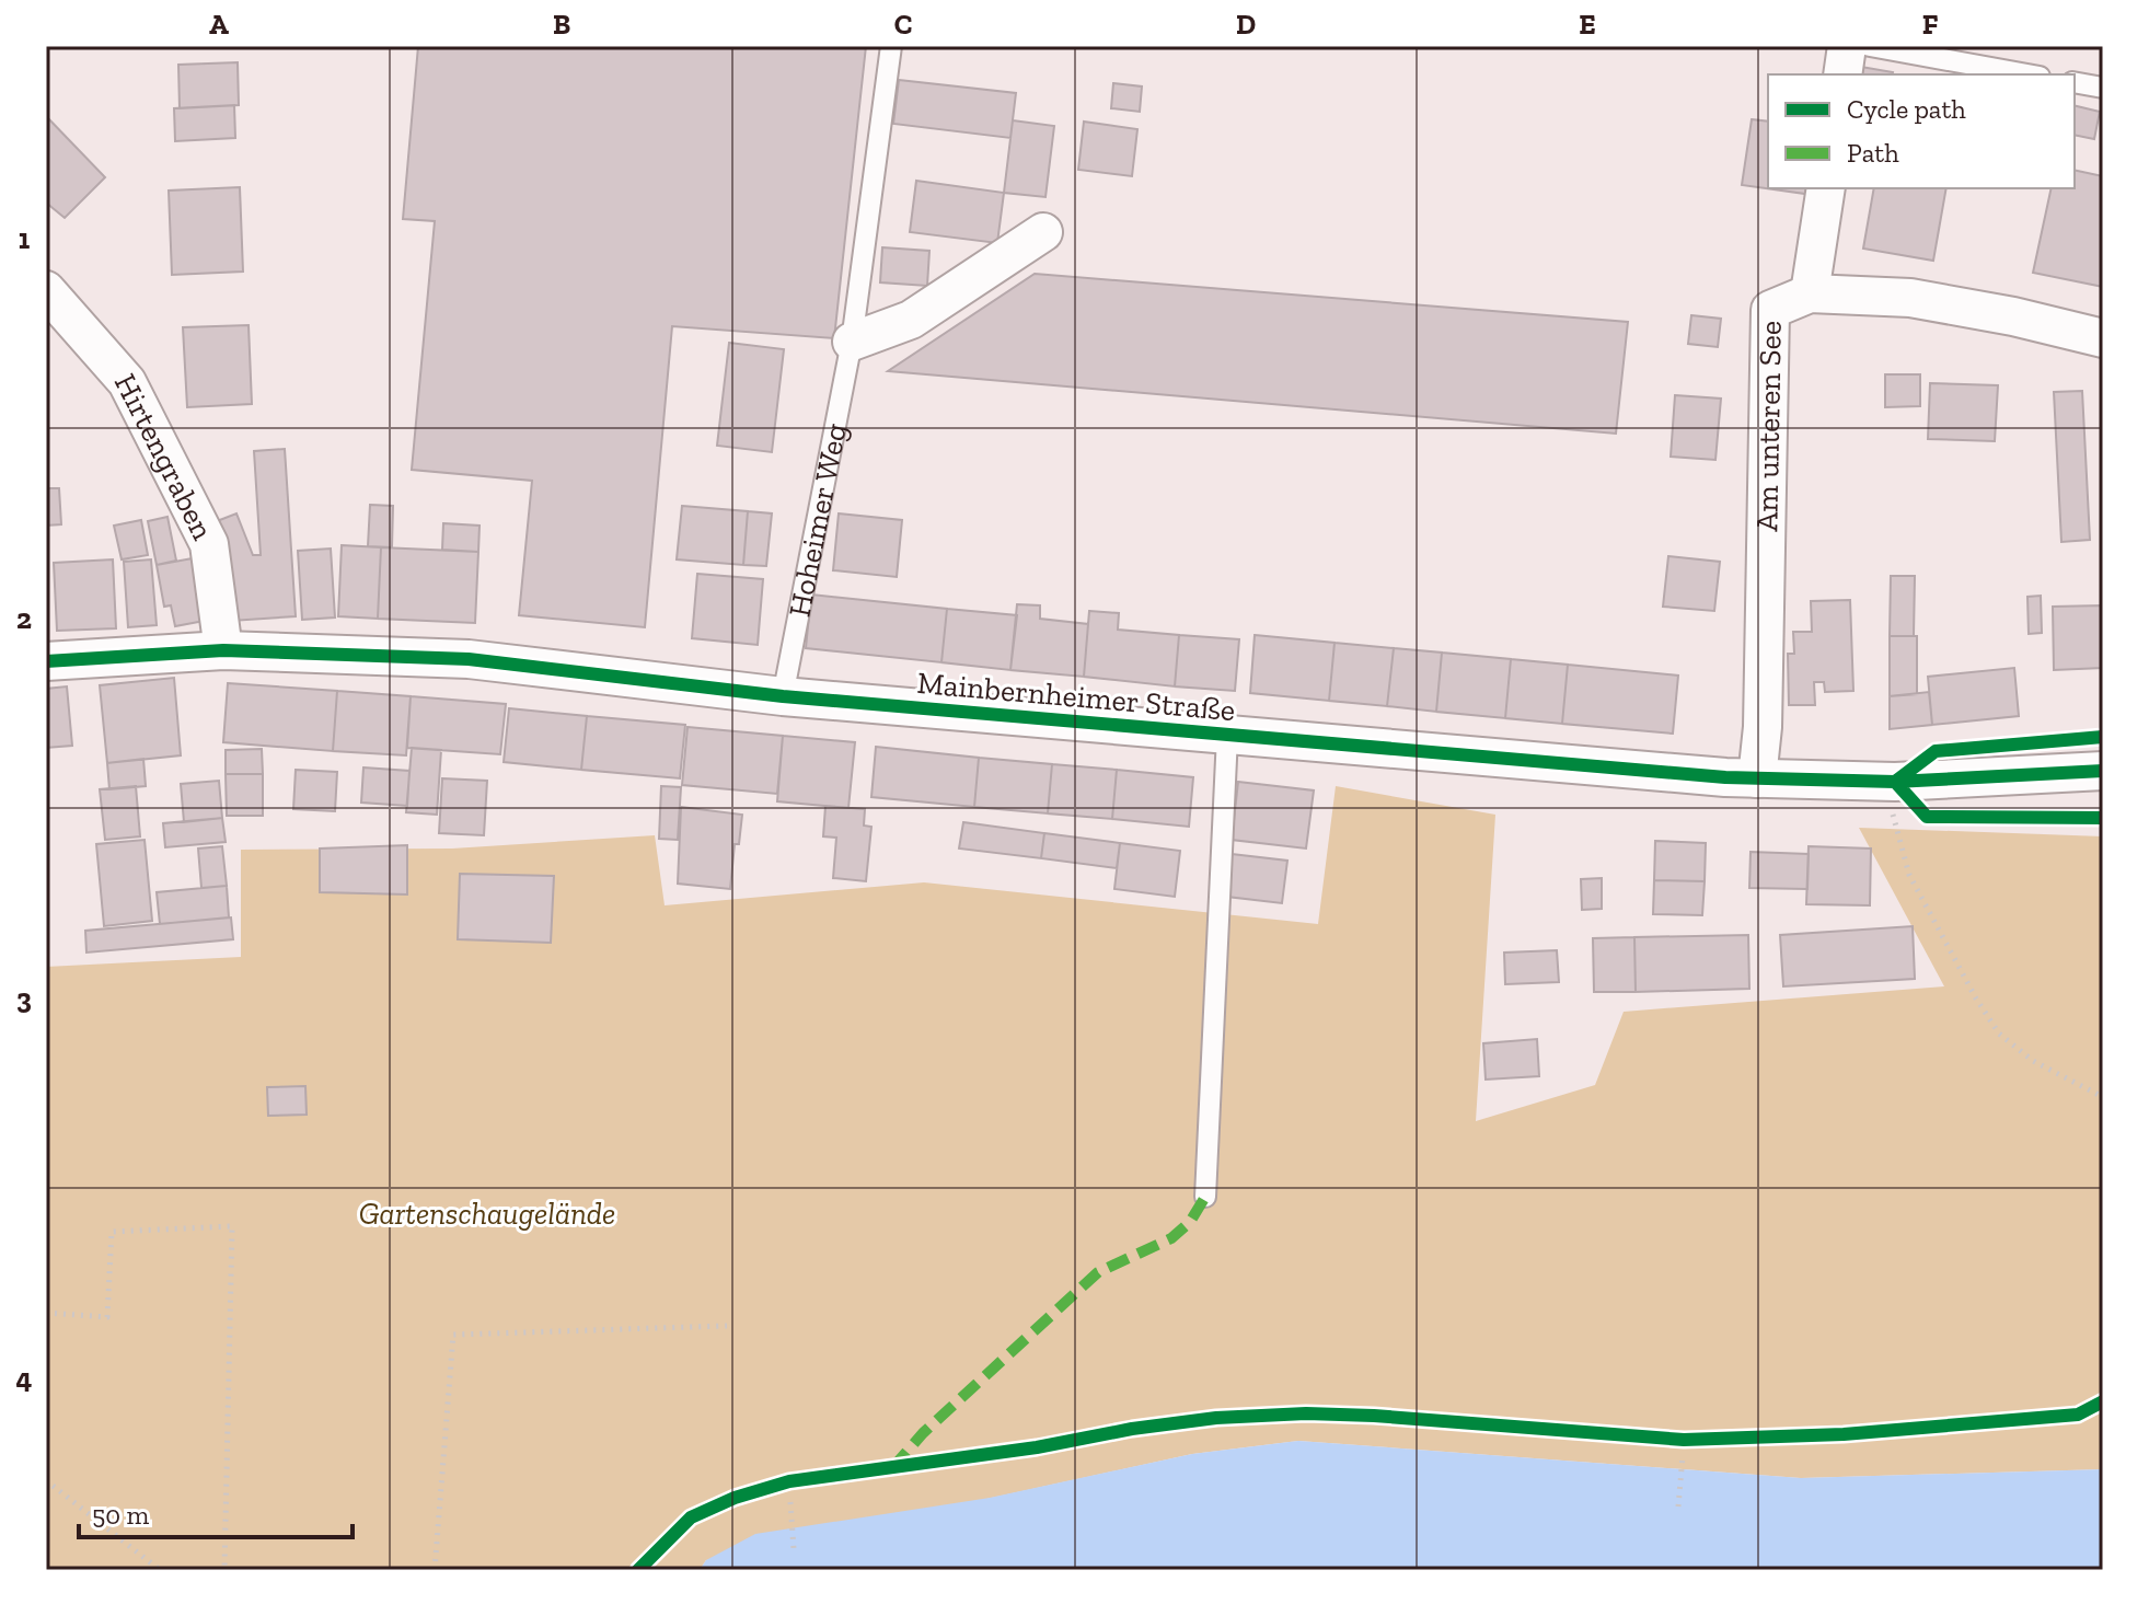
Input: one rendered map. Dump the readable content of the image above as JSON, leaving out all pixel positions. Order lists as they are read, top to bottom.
{
  "streets": {
    "street": ["Am unteren See", "Hirtengraben", "Mainbernheimer Straße"],
    "lane": ["Hoheimer Weg"]
  },
  "crossings": [
    ["Am unteren See", "Mainbernheimer Straße"],
    ["Hirtengraben", "Mainbernheimer Straße"],
    ["Hoheimer Weg", "Mainbernheimer Straße"]
  ],
  "parks": ["Gartenschaugelände"],
  "legend": ["Cycle path", "Path"],
  "scale_bar": "50 m",
  "grid": {
    "columns": [
      "A",
      "B",
      "C",
      "D",
      "E",
      "F"
    ],
    "rows": [
      "1",
      "2",
      "3",
      "4"
    ]
  }
}
